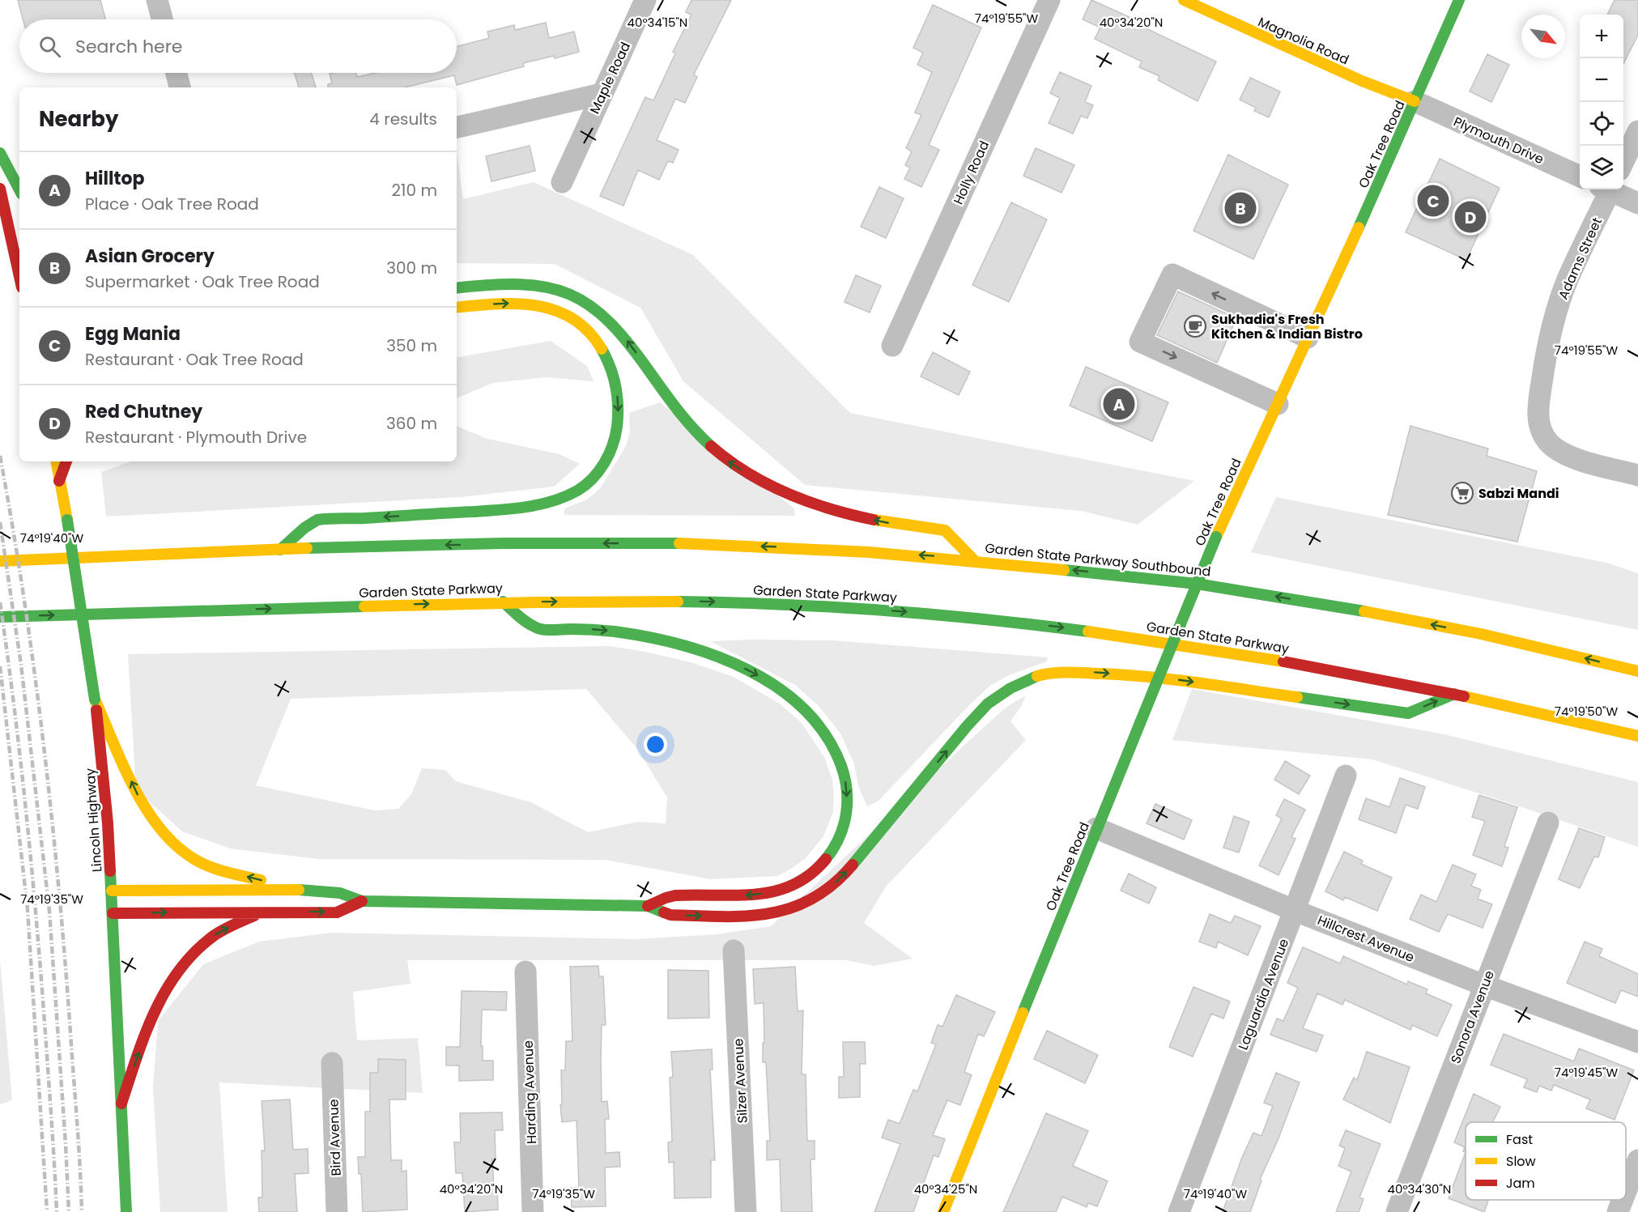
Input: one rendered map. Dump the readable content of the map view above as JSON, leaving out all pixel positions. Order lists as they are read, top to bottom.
{
  "streets": {
    "main road": [
      "Magnolia Road",
      "Oak Tree Road",
      "Garden State Parkway Southbound",
      "Garden State Parkway",
      "Lincoln Highway"
    ],
    "street": [
      "Maple Road",
      "Plymouth Drive",
      "Holly Road",
      "Adams Street",
      "Hillcrest Avenue",
      "Laguardia Avenue",
      "Sonora Avenue",
      "Silzer Avenue",
      "Harding Avenue",
      "Bird Avenue"
    ]
  },
  "crossings": [
    ["Magnolia Road", "Plymouth Drive"],
    ["Magnolia Road", "Oak Tree Road"],
    ["Plymouth Drive", "Oak Tree Road"],
    ["Oak Tree Road", "Hillcrest Avenue"],
    ["Hillcrest Avenue", "Laguardia Avenue"],
    ["Hillcrest Avenue", "Sonora Avenue"]
  ],
  "one_way": ["Garden State Parkway Southbound"],
  "places": {
    "cafe": ["Sukhadia's Fresh Kitchen & Indian Bistro"],
    "supermarket": ["Sabzi Mandi"]
  },
  "legend": ["Fast", "Slow", "Jam"],
  "north": "bottom right",
  "page": {
    "map_buttons": ["+", "−"],
    "search": "Search here",
    "heading": ["Nearby", "4 results"],
    "list": [
      {
        "mark": "A",
        "name": "Hilltop",
        "note": "Place · Oak Tree Road",
        "value": "210 m"
      },
      {
        "mark": "B",
        "name": "Asian Grocery",
        "note": "Supermarket · Oak Tree Road",
        "value": "300 m"
      },
      {
        "mark": "C",
        "name": "Egg Mania",
        "note": "Restaurant · Oak Tree Road",
        "value": "350 m"
      },
      {
        "mark": "D",
        "name": "Red Chutney",
        "note": "Restaurant · Plymouth Drive",
        "value": "360 m"
      }
    ],
    "pins": [
      "C",
      "B",
      "D",
      "A"
    ]
  },
  "coordinates": [
    "74°19'55\"W",
    "40°34'15\"N",
    "40°34'20\"N",
    "74°19'40\"W",
    "74°19'50\"W",
    "74°19'35\"W",
    "74°19'45\"W",
    "40°34'25\"N",
    "40°34'30\"N"
  ]
}
